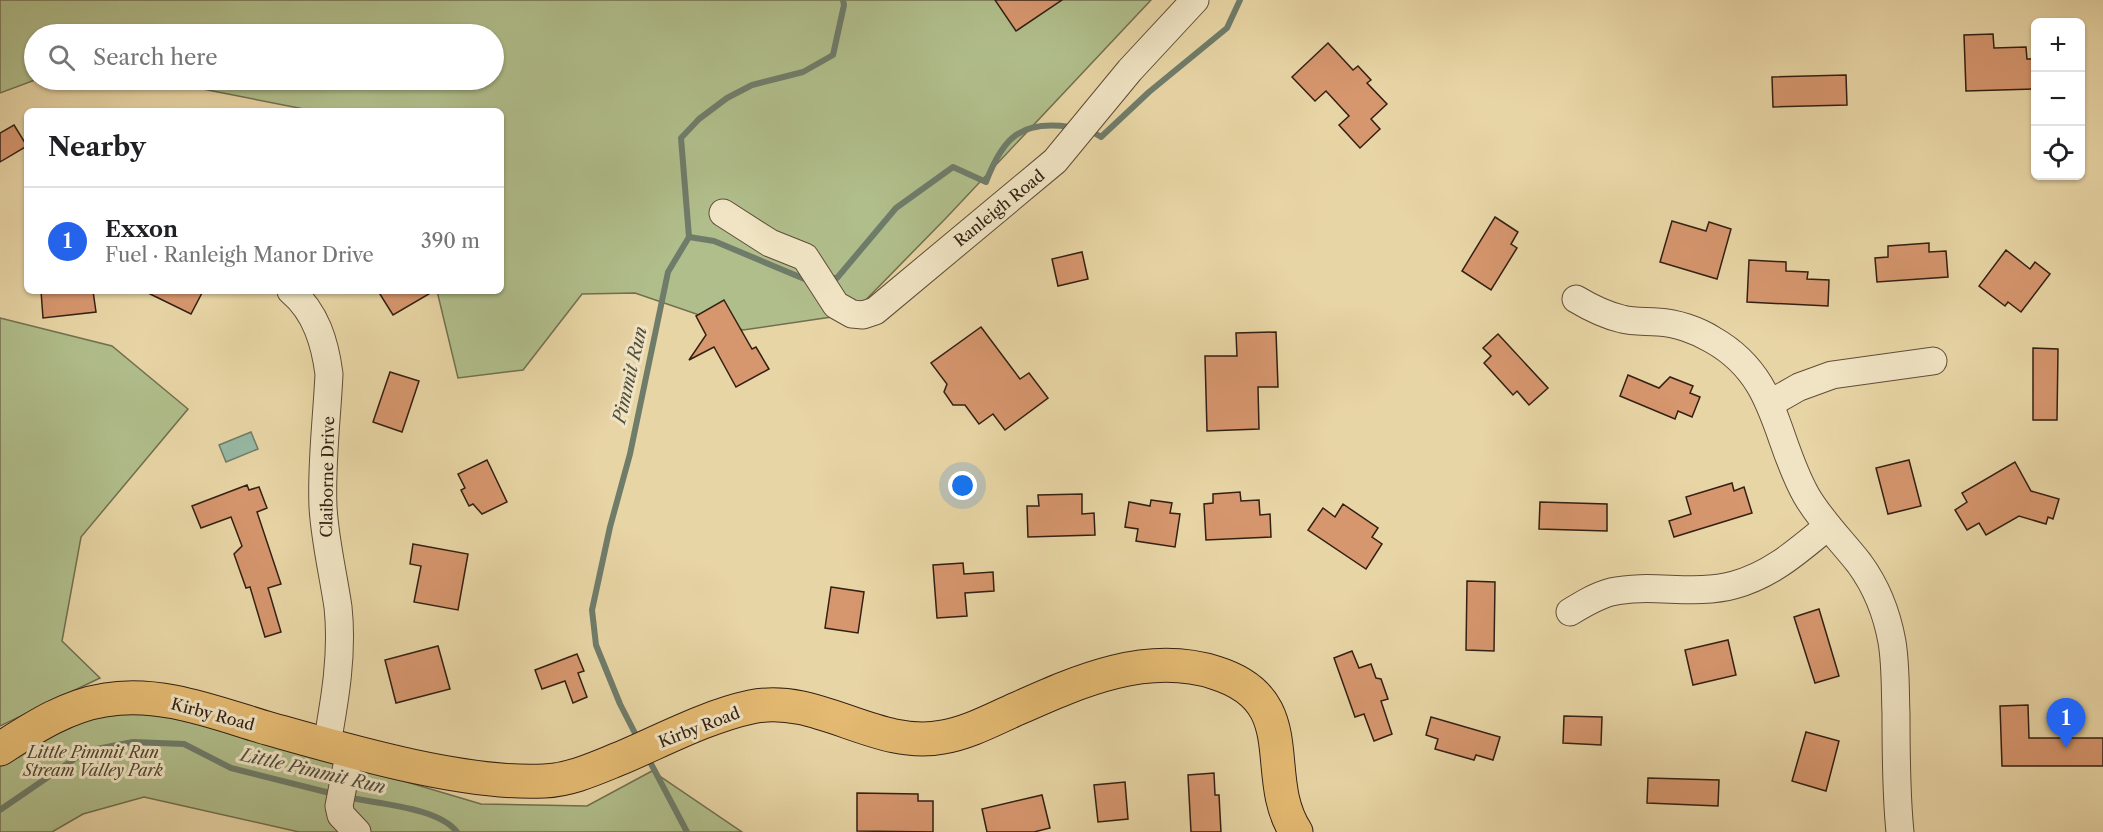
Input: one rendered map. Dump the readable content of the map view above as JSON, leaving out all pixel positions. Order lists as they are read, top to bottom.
{
  "streets": {
    "main road": ["Kirby Road"],
    "street": ["Ranleigh Road", "Claiborne Drive"]
  },
  "crossings": [
    ["Claiborne Drive", "Kirby Road"]
  ],
  "water": ["Pimmit Run", "Little Pimmit Run"],
  "parks": ["Little Pimmit Run Stream Valley Park"],
  "page": {
    "map_buttons": ["+", "−"],
    "search": "Search here",
    "heading": "Nearby",
    "list": [
      {
        "mark": "1",
        "name": "Exxon",
        "note": "Fuel · Ranleigh Manor Drive",
        "value": "390 m"
      }
    ],
    "pins": "1"
  }
}
